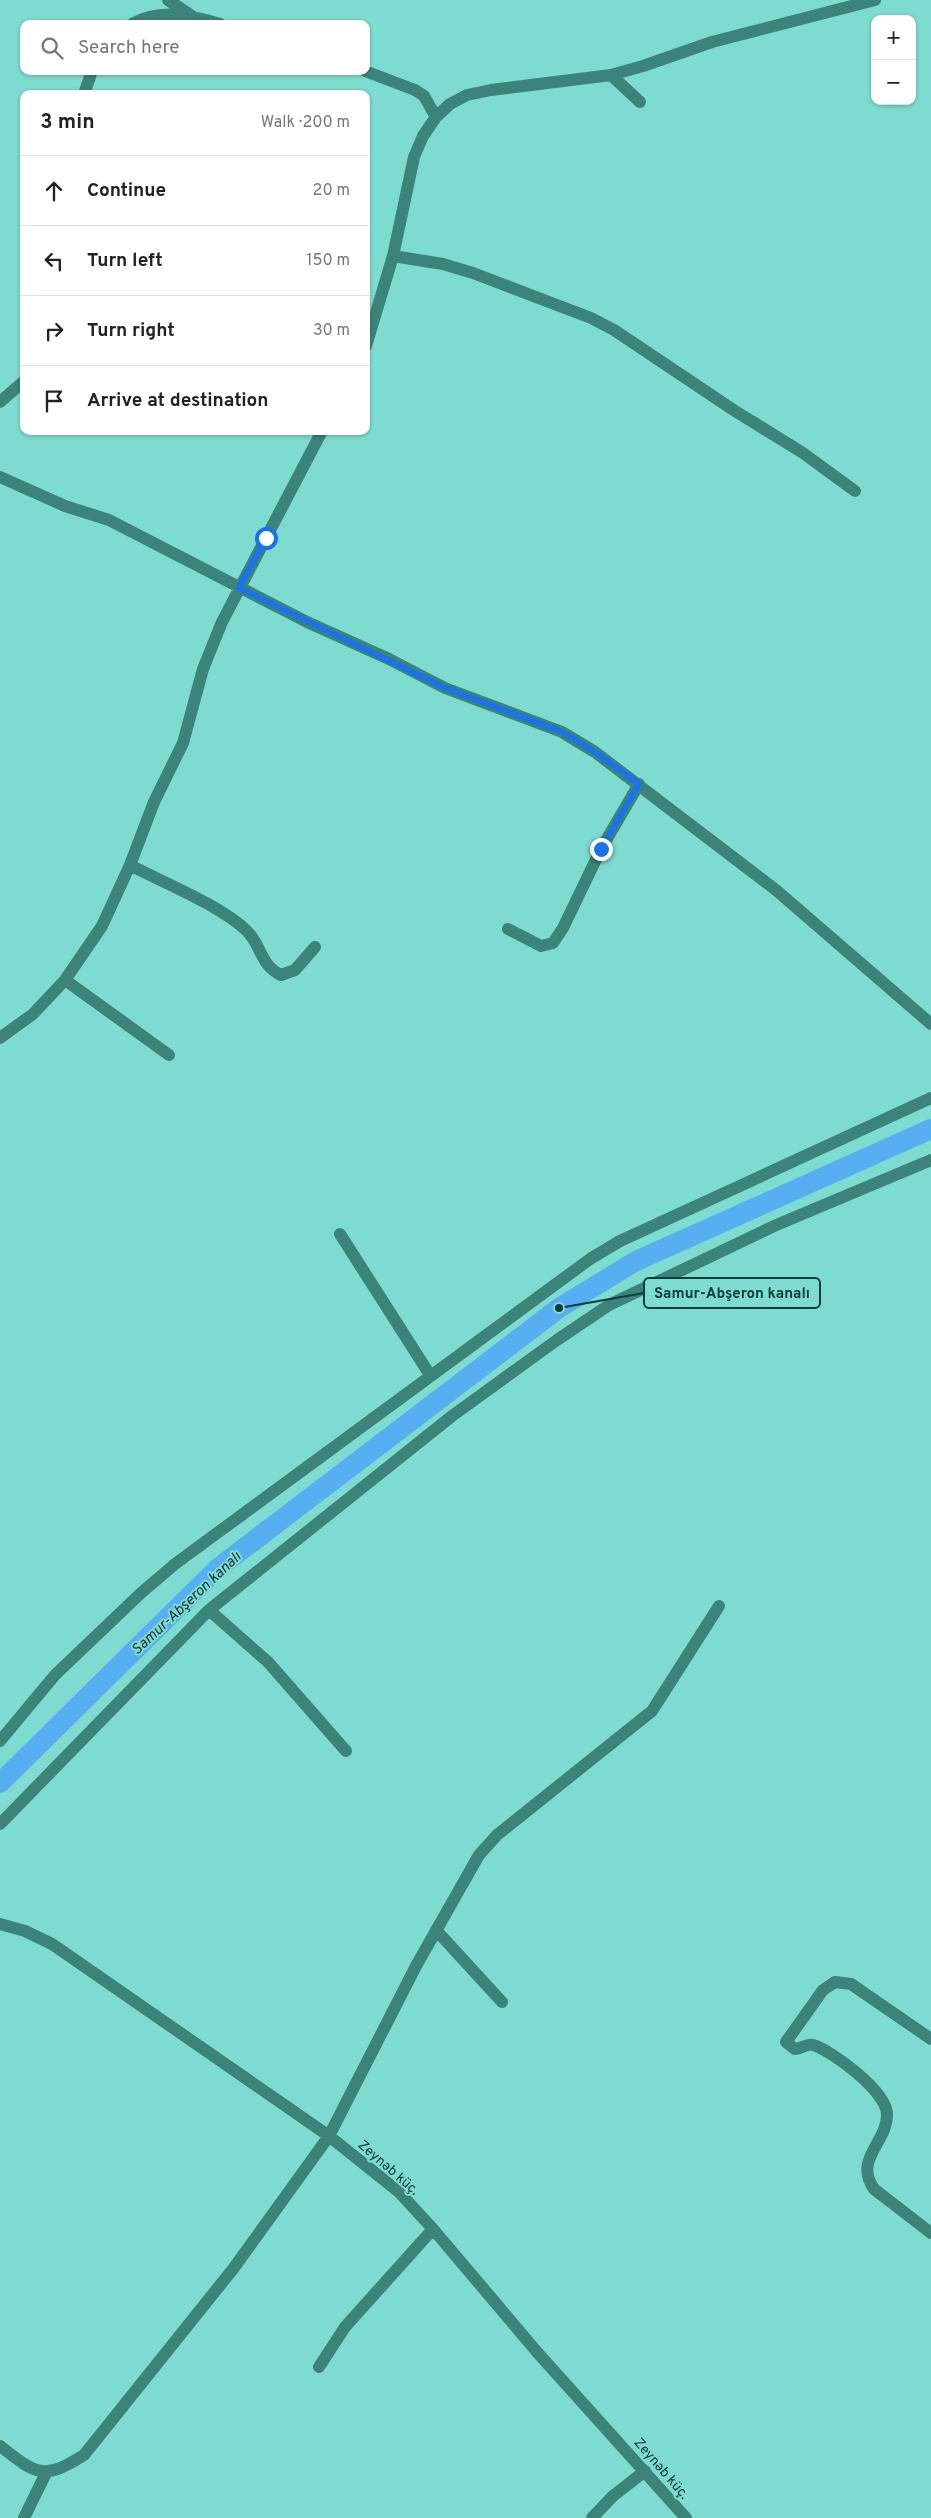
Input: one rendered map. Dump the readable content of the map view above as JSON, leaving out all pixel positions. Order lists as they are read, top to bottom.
{
  "streets": {
    "street": ["Zeynəb küç."]
  },
  "water": ["Samur-Abşeron kanalı"],
  "places": ["Samur-Abşeron kanalı"],
  "page": {
    "map_buttons": ["+", "−"],
    "search": "Search here",
    "heading": ["3 min", "Walk · 200 m"],
    "list": [
      ["Continue", "20 m"],
      ["Turn left", "150 m"],
      ["Turn right", "30 m"],
      "Arrive at destination"
    ]
  }
}
